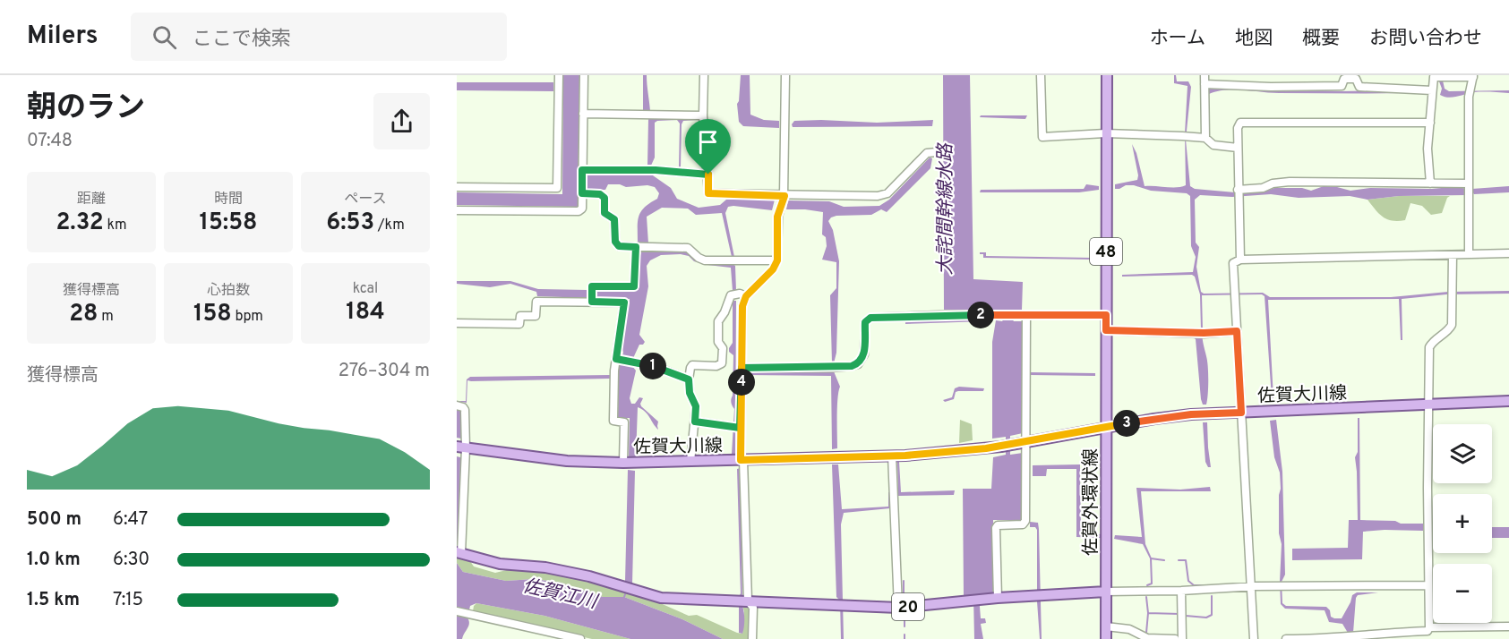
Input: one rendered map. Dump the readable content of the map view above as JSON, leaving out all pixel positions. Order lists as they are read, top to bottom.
{
  "streets": {
    "main road": [
      "48",
      "佐賀大川線",
      "佐賀外環状線",
      "20"
    ]
  },
  "crossings": [
    ["佐賀大川線", "佐賀外環状線"],
    ["佐賀外環状線", "20"]
  ],
  "water": ["大詫間幹線水路", "佐賀江川"],
  "page": {
    "header": "Milers",
    "search": "ここで検索",
    "nav": [
      "ホーム",
      "地図",
      "概要",
      "お問い合わせ"
    ],
    "heading": ["朝のラン", "07:48"],
    "stats": [
      ["距離", "2.32 km"],
      ["時間", "15:58"],
      ["ペース", "6:53 /km"],
      ["獲得標高", "28 m"],
      ["心拍数", "158 bpm"],
      ["kcal", "184"]
    ],
    "pins": [
      "2",
      "1",
      "4",
      "3"
    ],
    "chart": ["獲得標高", "276–304 m"],
    "map_buttons": ["+", "−"],
    "list": [
      {
        "name": "500 m",
        "note": "6:47"
      },
      {
        "name": "1.0 km",
        "note": "6:30"
      },
      {
        "name": "1.5 km",
        "note": "7:15"
      }
    ]
  }
}
